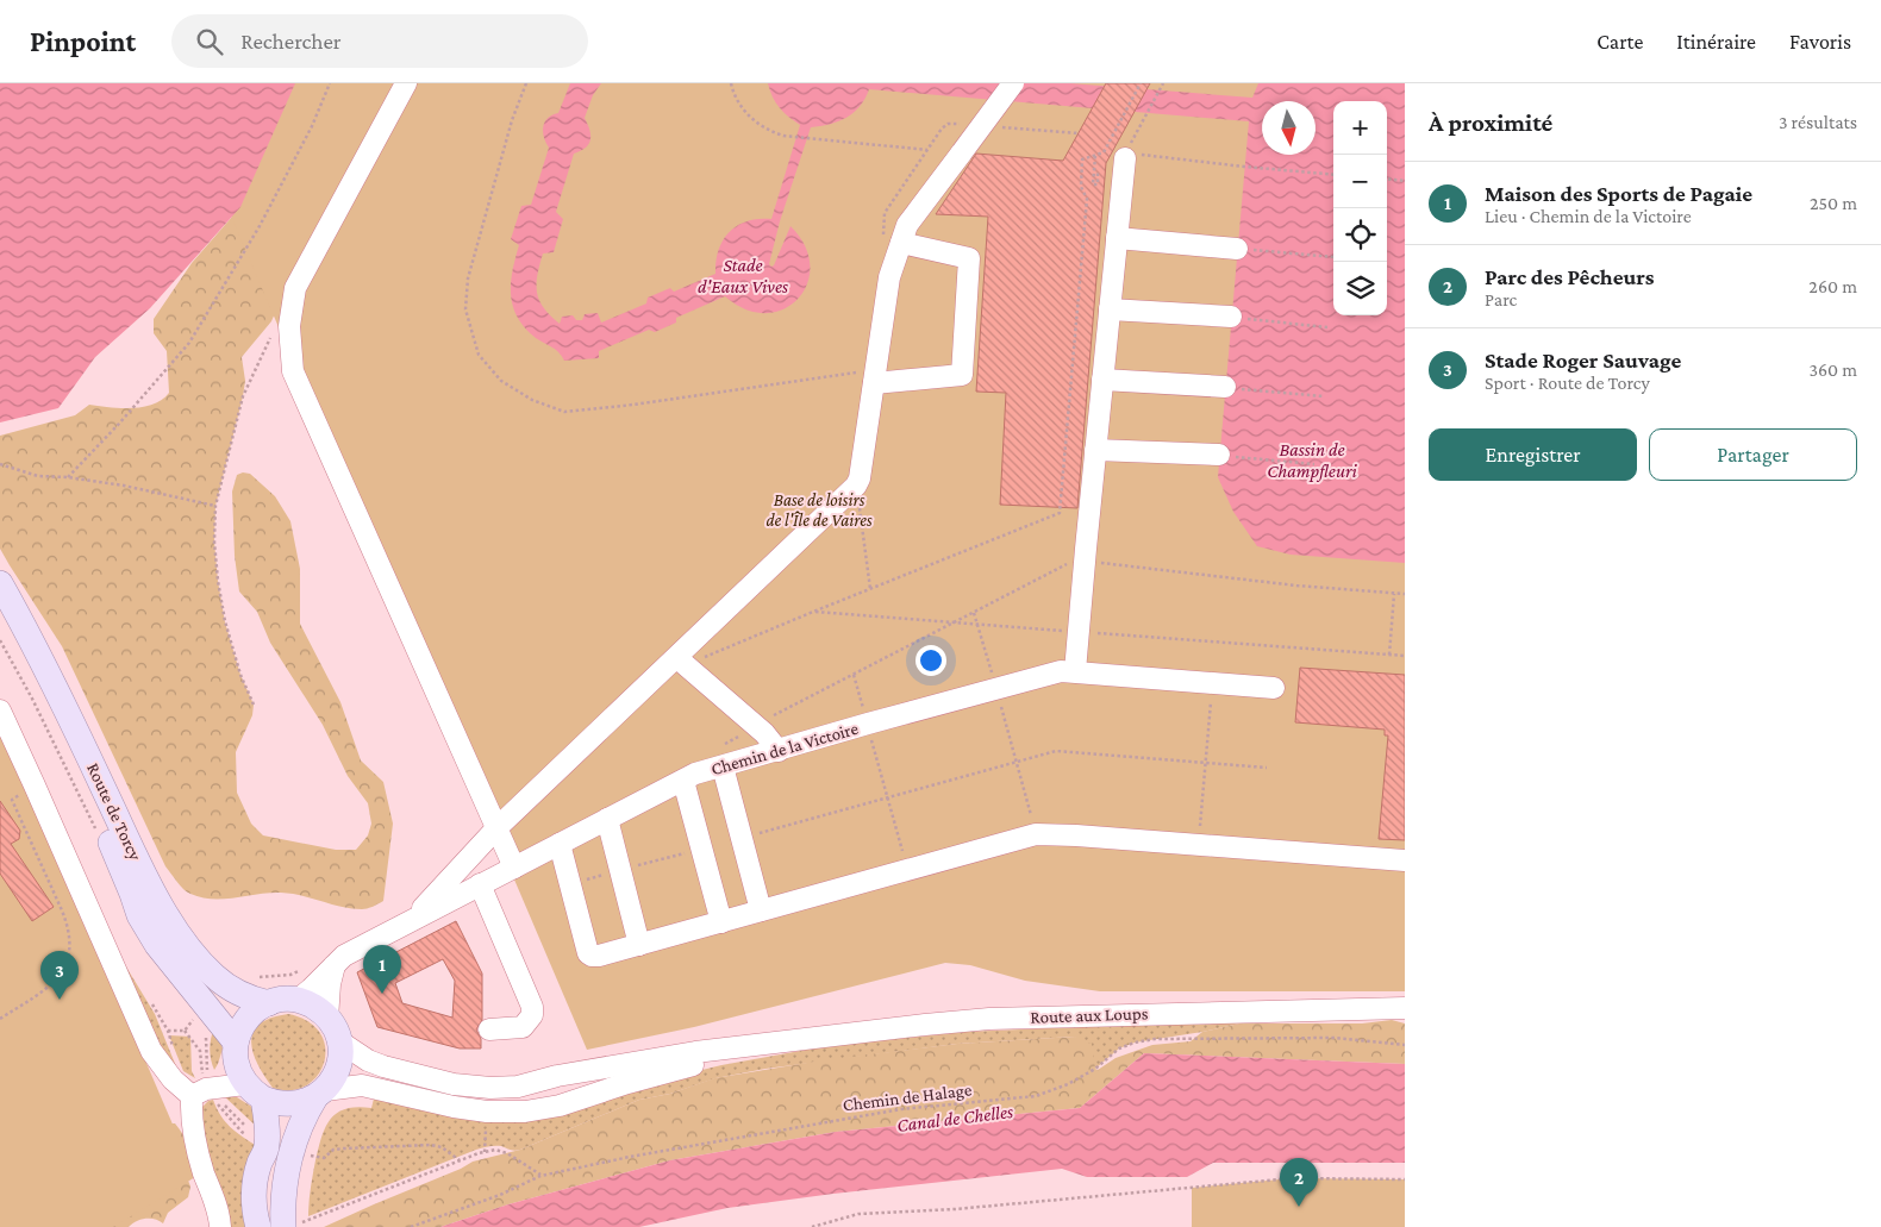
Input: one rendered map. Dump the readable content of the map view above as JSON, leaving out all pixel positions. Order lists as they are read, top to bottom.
{
  "streets": {
    "main road": ["Route de Torcy"],
    "street": ["Chemin de la Victoire", "Route aux Loups"],
    "path": ["Chemin de Halage"]
  },
  "crossings": [
    ["Chemin de la Victoire", "Route de Torcy"]
  ],
  "water": ["Stade d'Eaux Vives", "Bassin de Champfleuri", "Canal de Chelles"],
  "parks": ["Base de loisirs de l'Île de Vaires"],
  "north": "bottom",
  "page": {
    "header": "Pinpoint",
    "search": "Rechercher",
    "nav": ["Carte", "Itinéraire", "Favoris"],
    "heading": ["À proximité", "3 résultats"],
    "map_buttons": ["+", "−"],
    "list": [
      {
        "mark": "1",
        "name": "Maison des Sports de Pagaie",
        "note": "Lieu · Chemin de la Victoire",
        "value": "250 m"
      },
      {
        "mark": "2",
        "name": "Parc des Pêcheurs",
        "note": "Parc",
        "value": "260 m"
      },
      {
        "mark": "3",
        "name": "Stade Roger Sauvage",
        "note": "Sport · Route de Torcy",
        "value": "360 m"
      }
    ],
    "buttons": ["Enregistrer", "Partager"],
    "pins": ["1", "3", "2"]
  }
}
